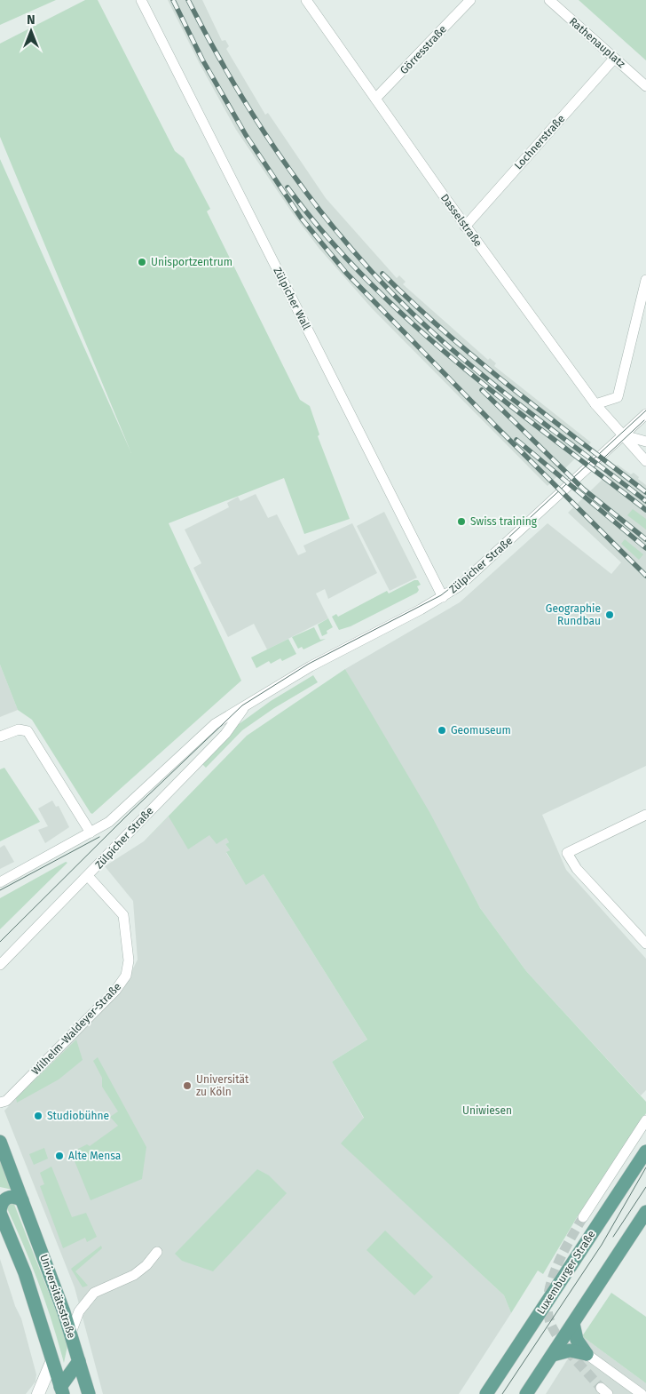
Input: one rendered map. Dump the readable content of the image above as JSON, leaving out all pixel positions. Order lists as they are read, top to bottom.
{
  "streets": {
    "main road": ["Luxemburger Straße", "Universitätsstraße"],
    "street": [
      "Rathenauplatz",
      "Görresstraße",
      "Lochnerstraße",
      "Dasselstraße",
      "Zülpicher Wall",
      "Zülpicher Straße",
      "Wilhelm-Waldeyer-Straße"
    ]
  },
  "crossings": [
    ["Rathenauplatz", "Lochnerstraße"],
    ["Görresstraße", "Dasselstraße"],
    ["Lochnerstraße", "Dasselstraße"],
    ["Dasselstraße", "Zülpicher Straße"],
    ["Zülpicher Wall", "Zülpicher Straße"],
    ["Zülpicher Straße", "Wilhelm-Waldeyer-Straße"]
  ],
  "parks": ["Uniwiesen"],
  "places": [
    "Unisportzentrum",
    "Swiss training",
    "Geographie Rundbau",
    "Geomuseum",
    "Universität zu Köln",
    "Studiobühne",
    "Alte Mensa"
  ],
  "north": "top"
}
